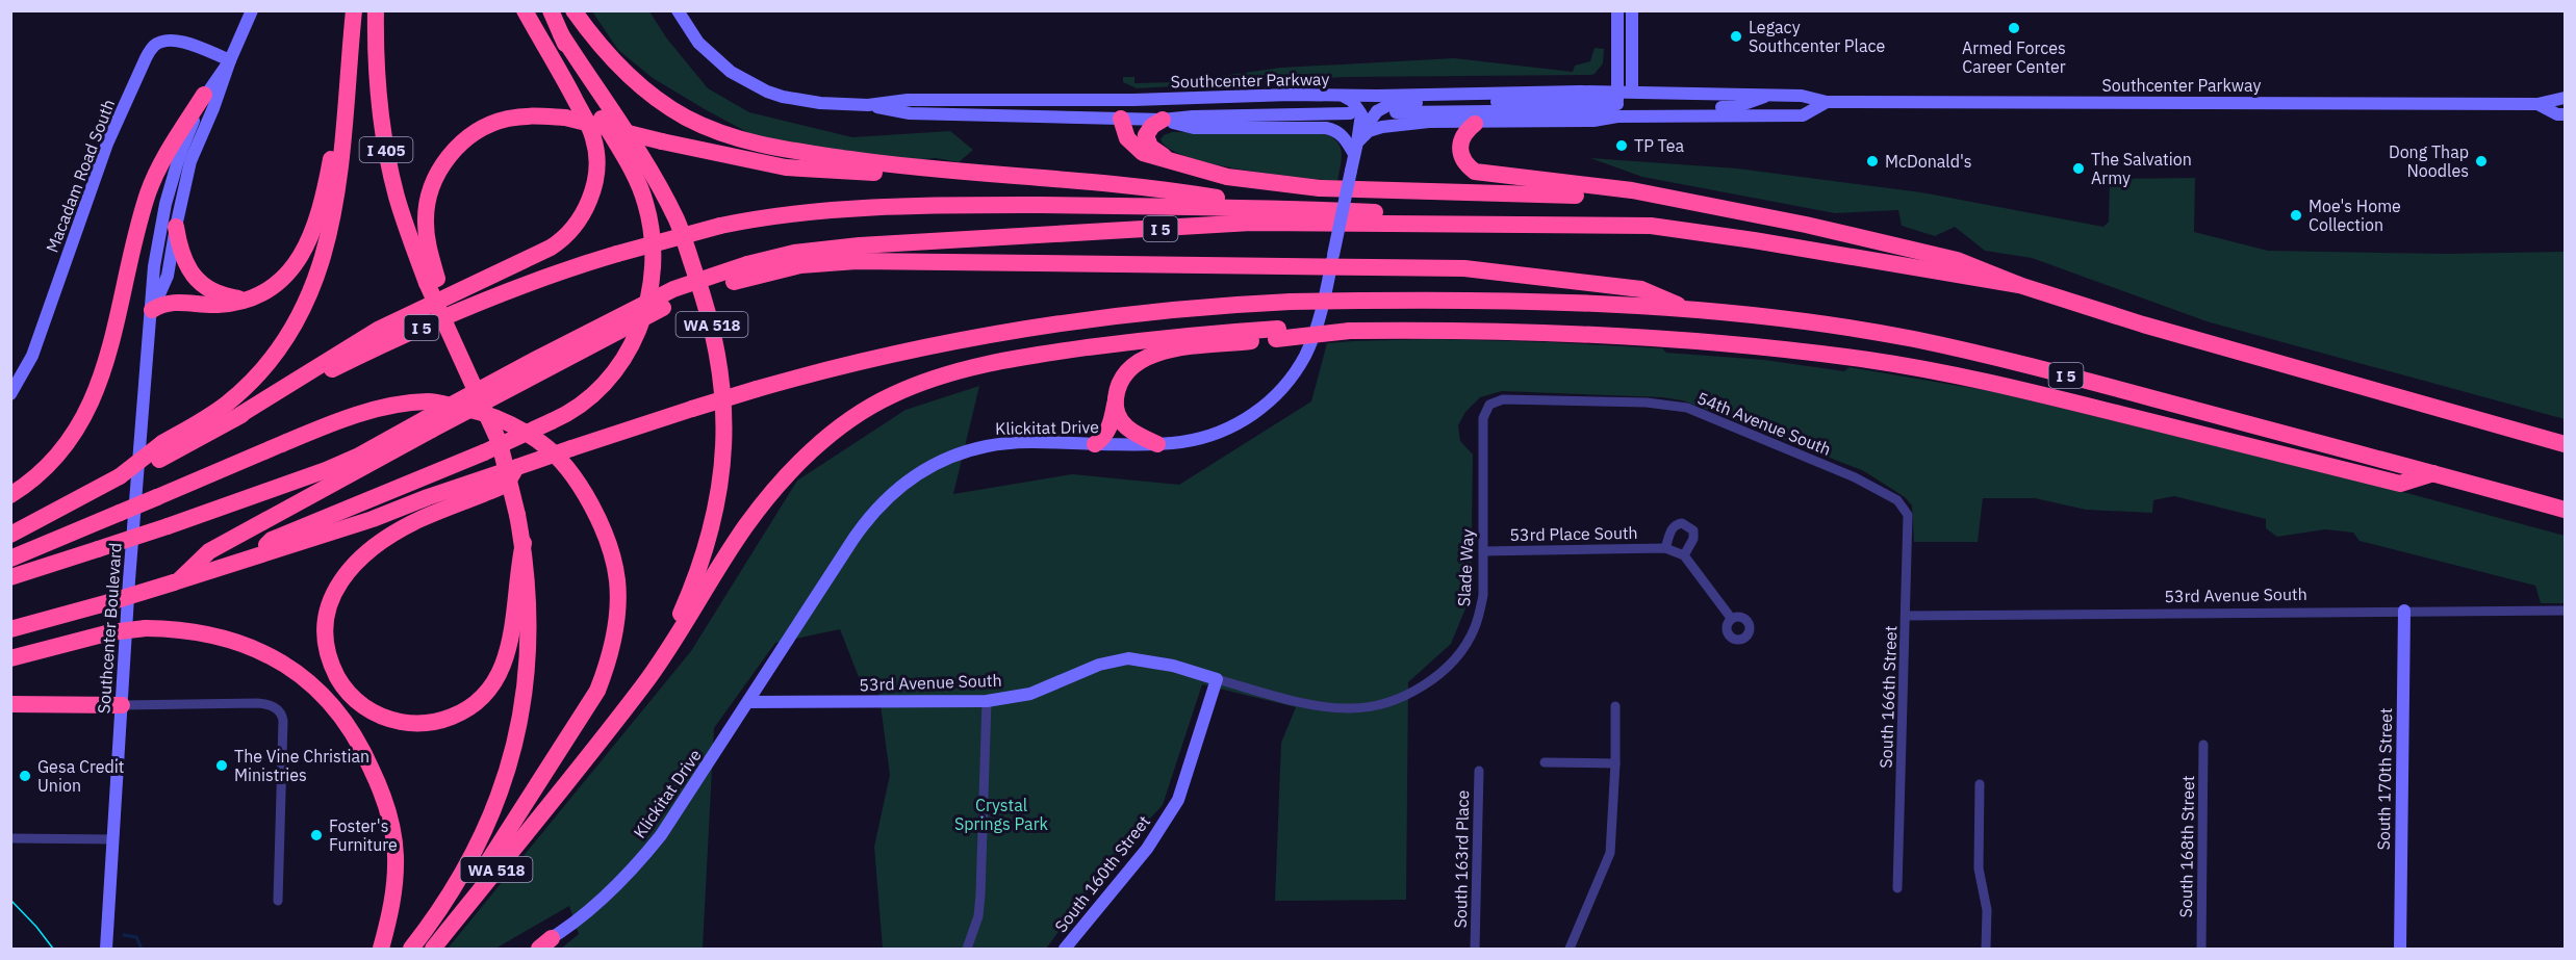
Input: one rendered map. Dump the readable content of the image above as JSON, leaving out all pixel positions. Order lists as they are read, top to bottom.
{
  "streets": {
    "highway": ["I 405", "I 5", "WA 518"],
    "main road": [
      "Southcenter Parkway",
      "Macadam Road South",
      "Klickitat Drive",
      "53rd Avenue South",
      "Southcenter Boulevard",
      "South 170th Street",
      "South 160th Street"
    ],
    "street": [
      "54th Avenue South",
      "53rd Place South",
      "Slade Way",
      "South 166th Street",
      "South 168th Street",
      "South 163rd Place"
    ]
  },
  "crossings": [
    ["Southcenter Parkway", "Klickitat Drive"],
    ["I 405", "WA 518"],
    ["Macadam Road South", "Southcenter Boulevard"],
    ["54th Avenue South", "Slade Way"],
    ["54th Avenue South", "South 166th Street"],
    ["Klickitat Drive", "53rd Avenue South"],
    ["53rd Place South", "Slade Way"],
    ["Slade Way", "53rd Avenue South"],
    ["Slade Way", "South 160th Street"],
    ["53rd Avenue South", "South 166th Street"],
    ["53rd Avenue South", "South 170th Street"],
    ["53rd Avenue South", "South 160th Street"]
  ],
  "parks": ["Crystal Springs Park"],
  "places": [
    "Armed Forces Career Center",
    "Legacy Southcenter Place",
    "TP Tea",
    "McDonald's",
    "Dong Thap Noodles",
    "The Salvation Army",
    "Moe's Home Collection",
    "The Vine Christian Ministries",
    "Gesa Credit Union",
    "Foster's Furniture"
  ]
}
